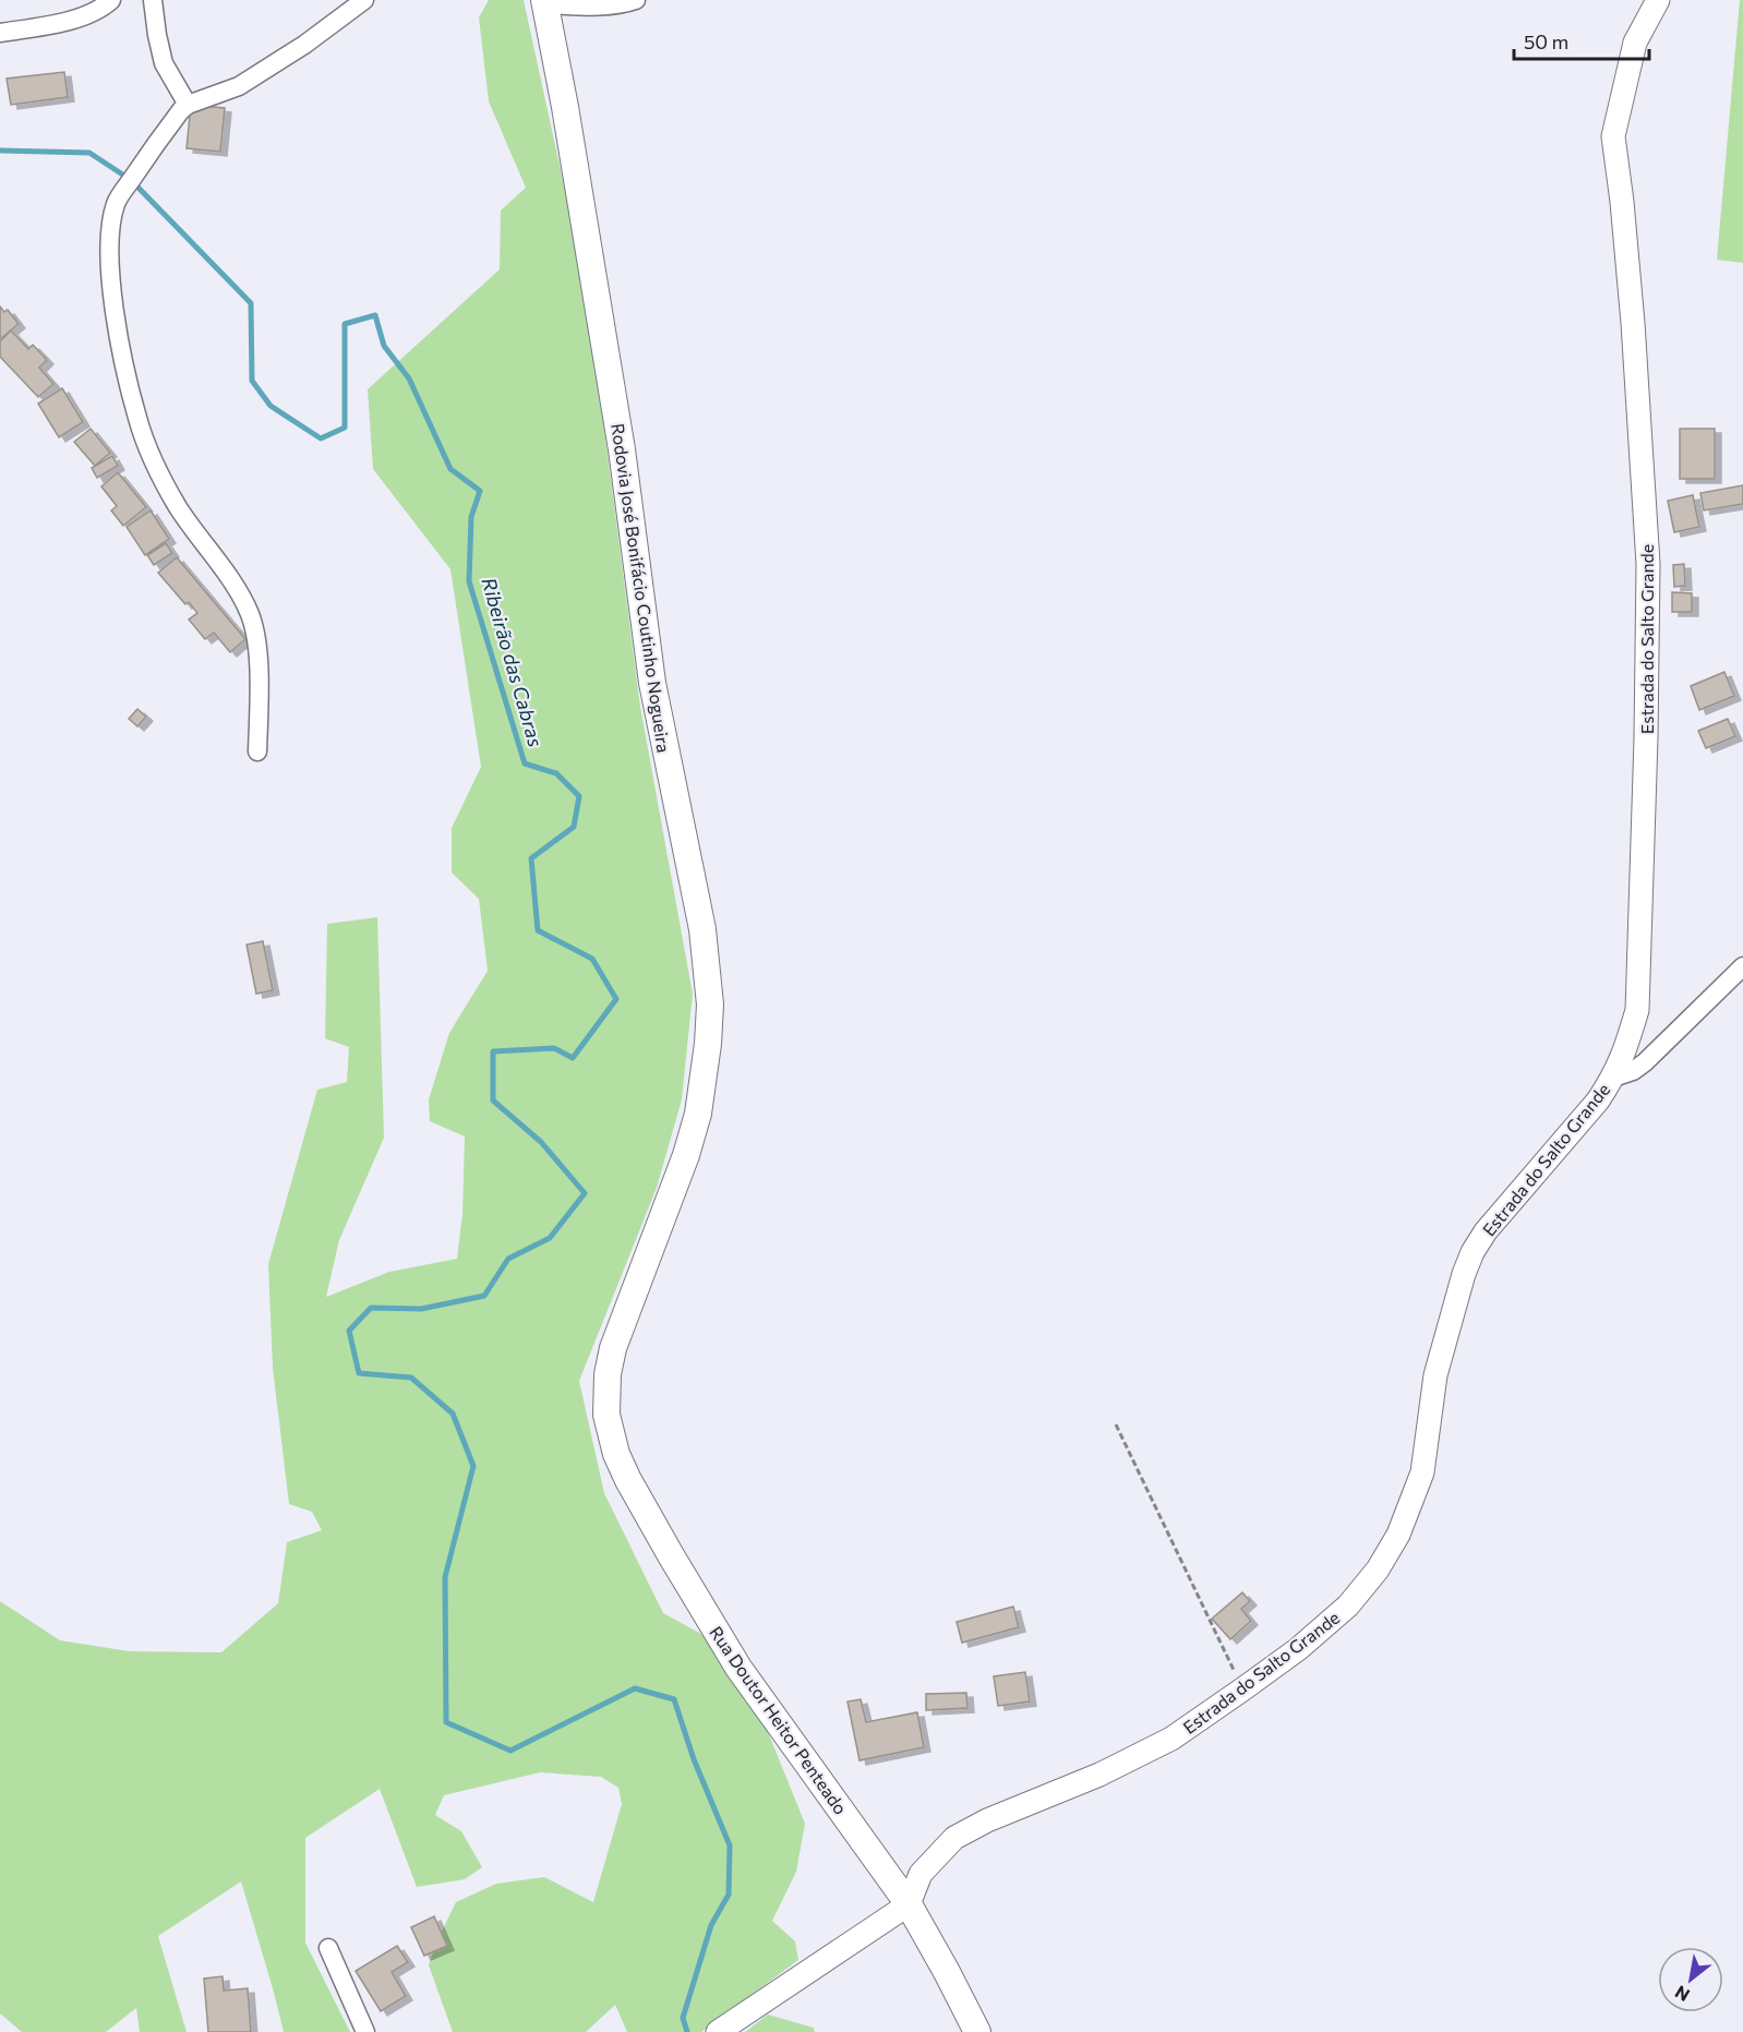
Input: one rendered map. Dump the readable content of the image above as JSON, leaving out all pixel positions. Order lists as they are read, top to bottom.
{
  "streets": {
    "main road": ["Rodovia José Bonifácio Coutinho Nogueira", "Rua Doutor Heitor Penteado"],
    "street": ["Estrada do Salto Grande"]
  },
  "crossings": [
    ["Rodovia José Bonifácio Coutinho Nogueira", "Rua Doutor Heitor Penteado"],
    ["Estrada do Salto Grande", "Rua Doutor Heitor Penteado"]
  ],
  "water": ["Ribeirão das Cabras"],
  "scale_bar": "50 m",
  "north": "bottom left"
}
